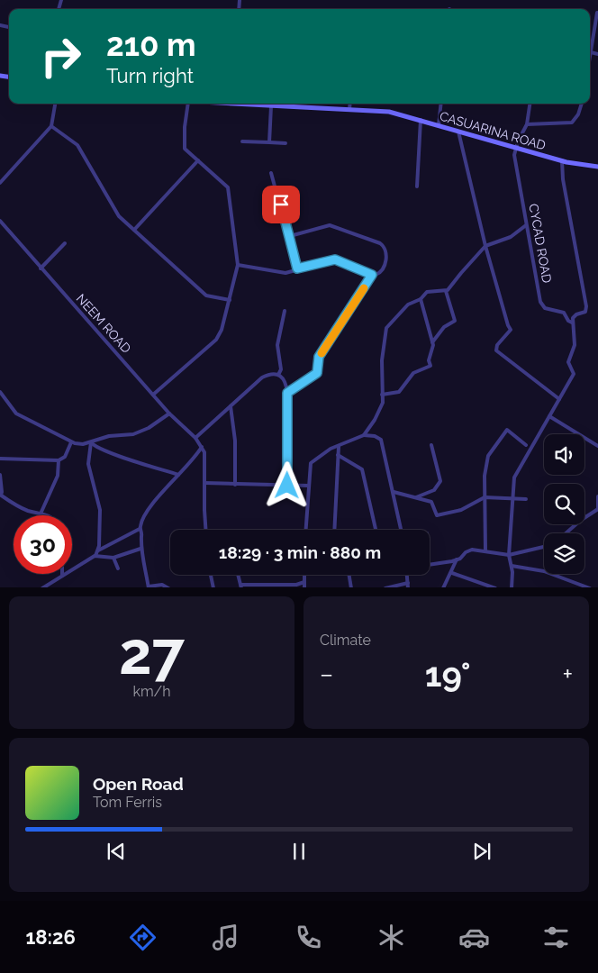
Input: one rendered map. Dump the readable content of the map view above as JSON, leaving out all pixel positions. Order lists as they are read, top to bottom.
{
  "streets": {
    "street": ["CASUARINA ROAD", "CYCAD ROAD", "NEEM ROAD"]
  },
  "crossings": [
    ["CASUARINA ROAD", "CYCAD ROAD"]
  ],
  "page": {
    "turn": ["210 m", "Turn right"],
    "limit": "30",
    "trip": "18:29 · 3 min · 880 m",
    "tile": [
      ["27", "km/h"],
      "Climate"
    ],
    "heat": ["−", "19°", "+"],
    "song": ["Open Road", "Tom Ferris"],
    "tabs": "18:26"
  }
}
